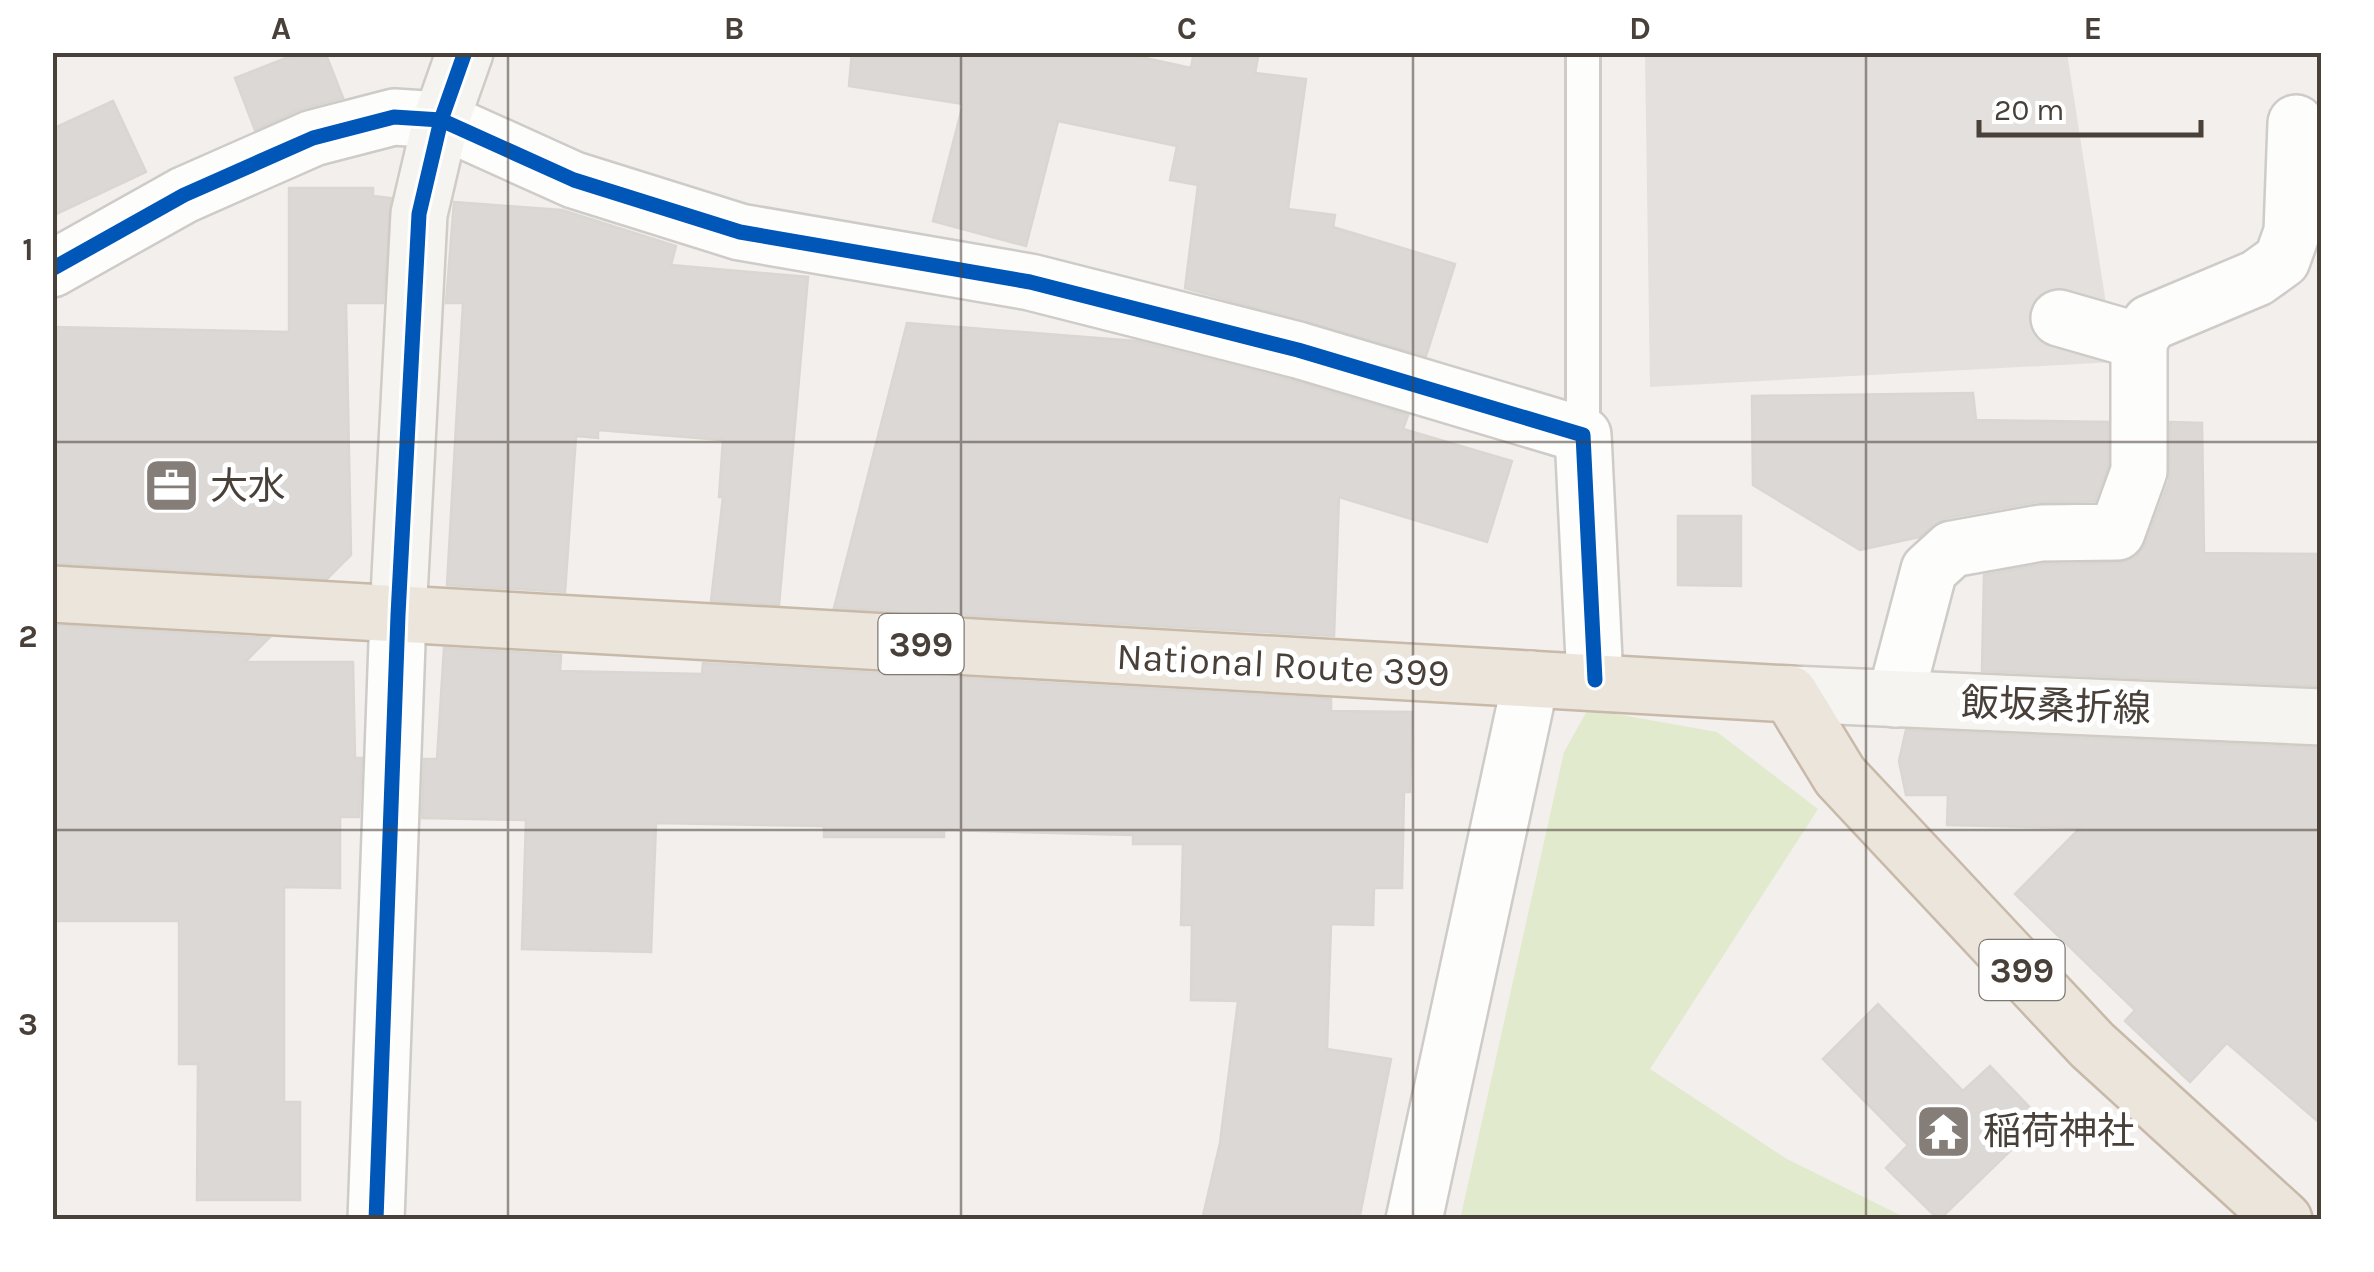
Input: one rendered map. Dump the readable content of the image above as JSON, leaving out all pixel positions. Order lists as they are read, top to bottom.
{
  "streets": {
    "highway": ["399", "National Route 399"],
    "street": ["飯坂桑折線"]
  },
  "crossings": [
    ["399", "National Route 399"],
    ["399", "飯坂桑折線"],
    ["National Route 399", "飯坂桑折線"]
  ],
  "places": {
    "office": ["大水"],
    "temple": ["稲荷神社"]
  },
  "scale_bar": "20 m",
  "grid": {
    "columns": [
      "A",
      "B",
      "C",
      "D",
      "E"
    ],
    "rows": ["1", "2", "3"]
  }
}
